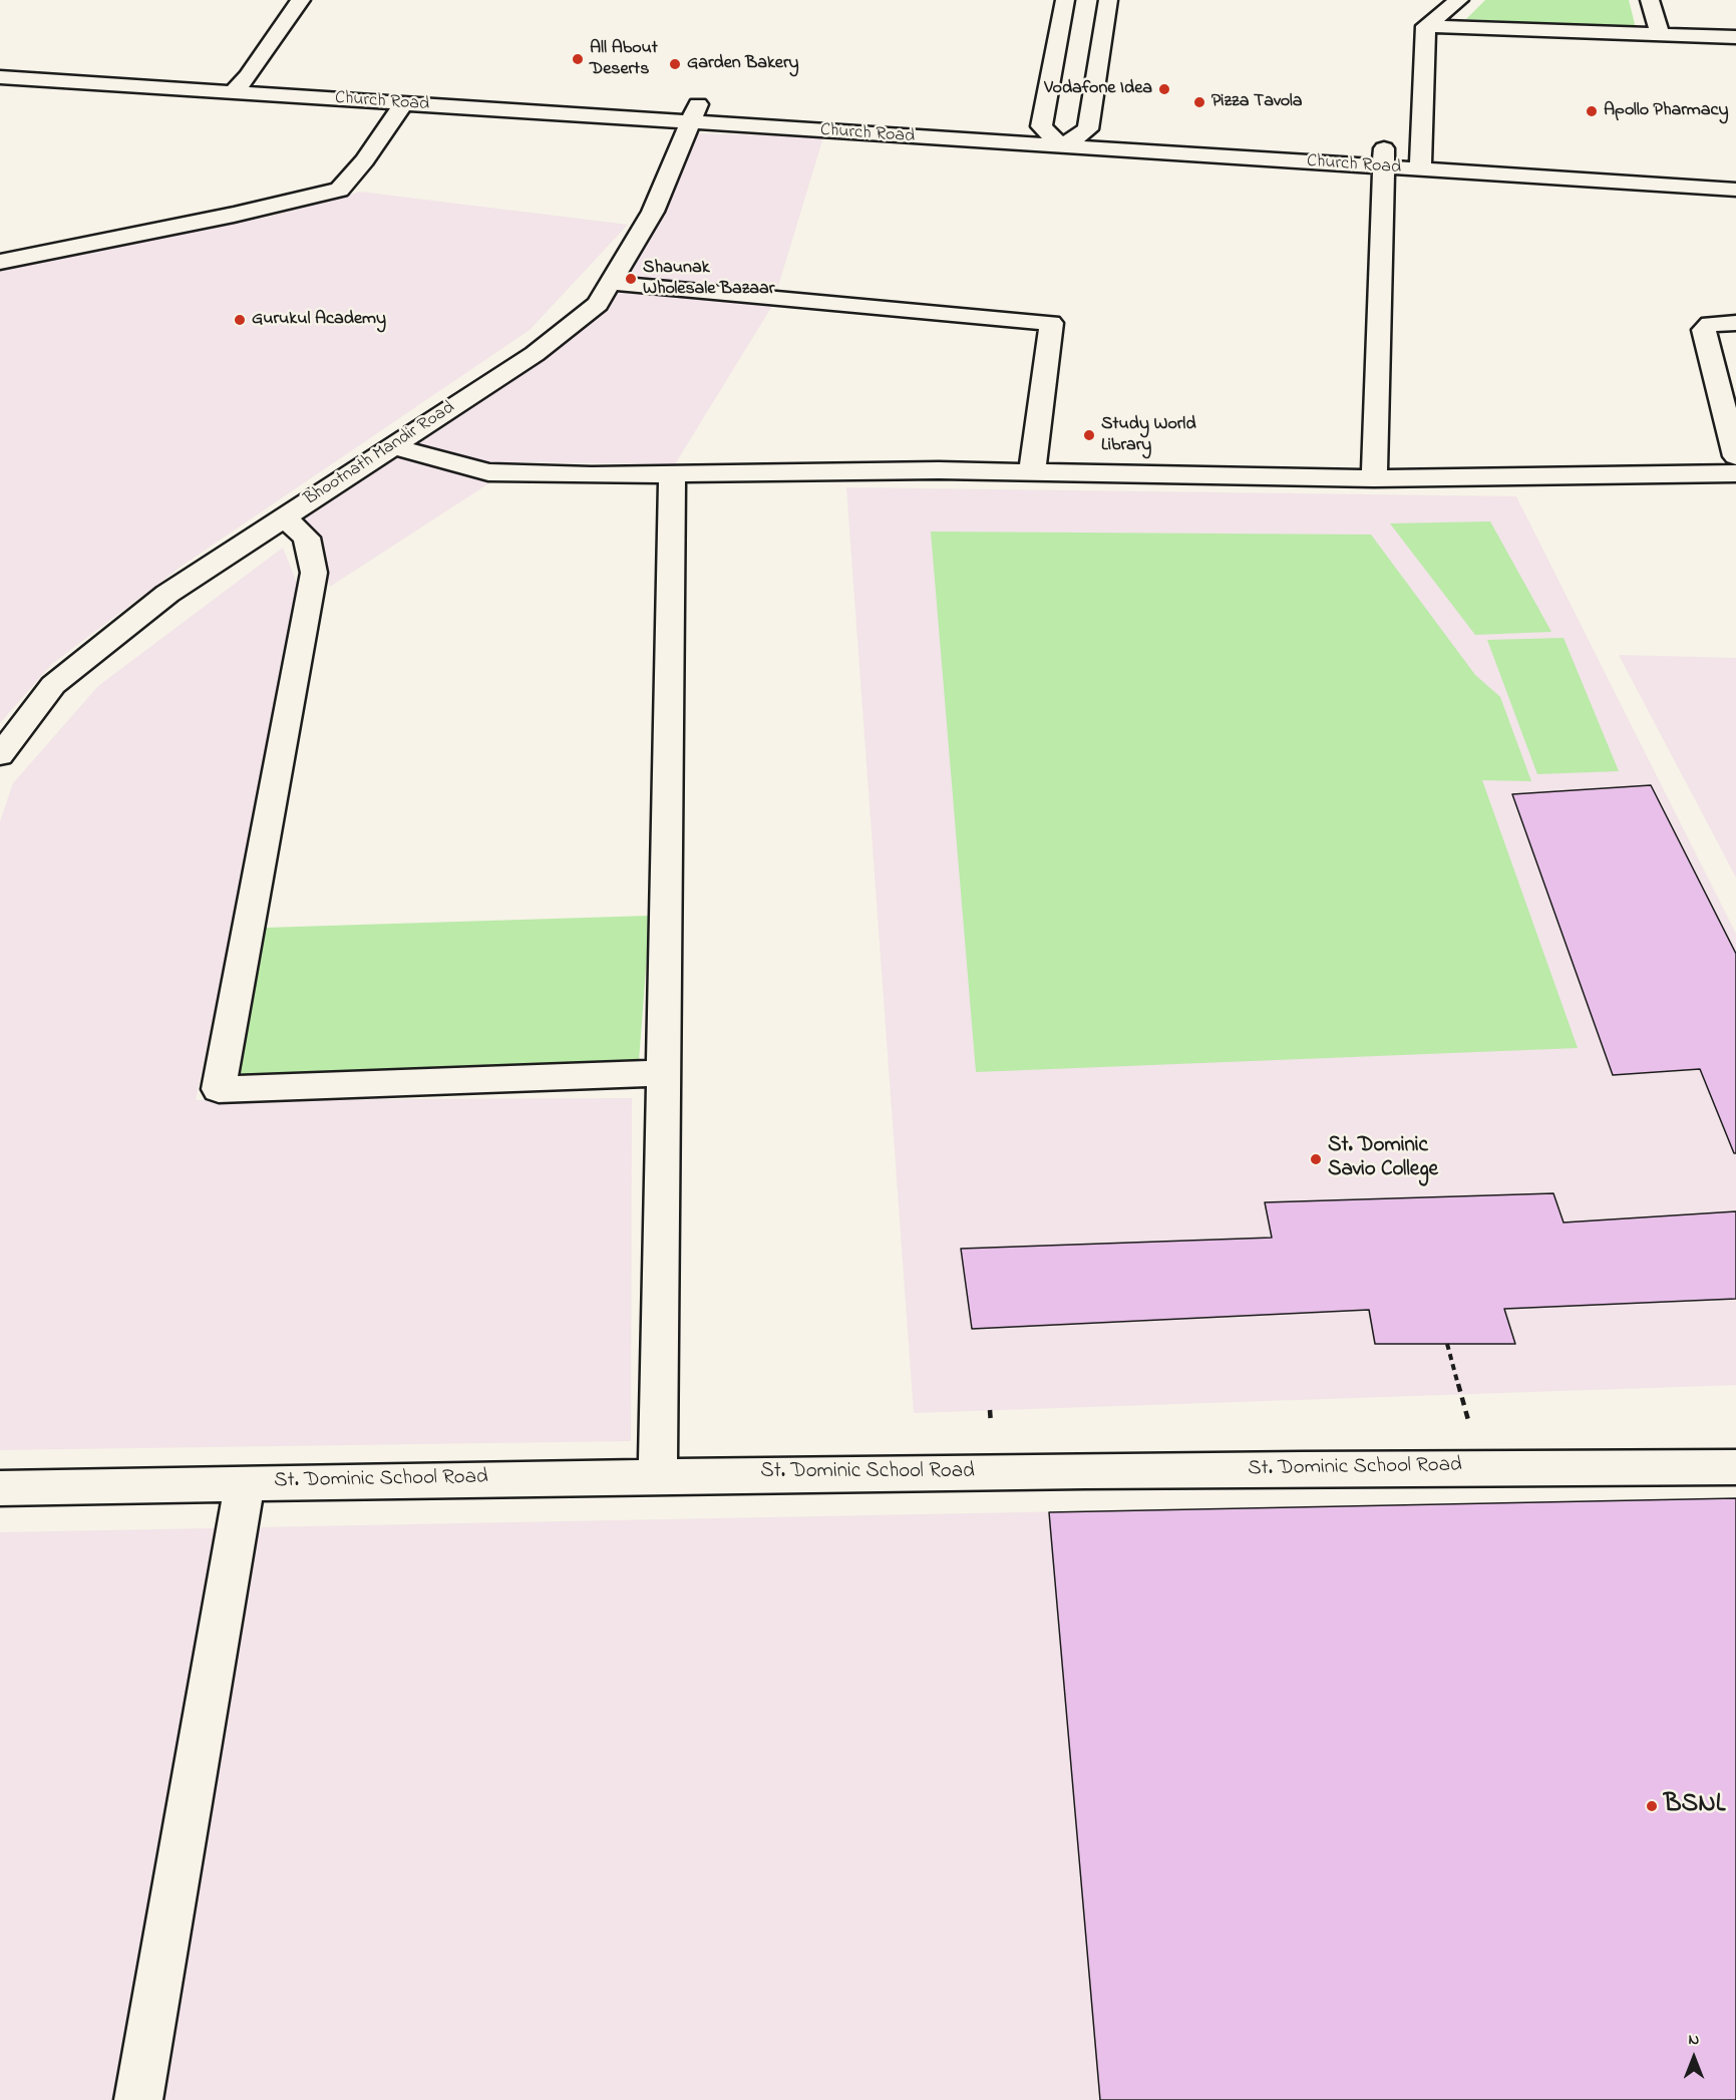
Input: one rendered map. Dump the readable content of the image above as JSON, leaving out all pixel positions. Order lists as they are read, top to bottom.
{
  "streets": {
    "street": ["Church Road", "Bhootnath Mandir Road", "St. Dominic School Road"]
  },
  "crossings": [
    ["Church Road", "Bhootnath Mandir Road"]
  ],
  "places": [
    "All About Deserts",
    "Garden Bakery",
    "Vodafone Idea",
    "Pizza Tavola",
    "Apollo Pharmacy",
    "Shaunak Wholesale Bazaar",
    "Gurukul Academy",
    "Study World Library",
    "St. Dominic Savio College",
    "BSNL"
  ],
  "north": "top"
}
